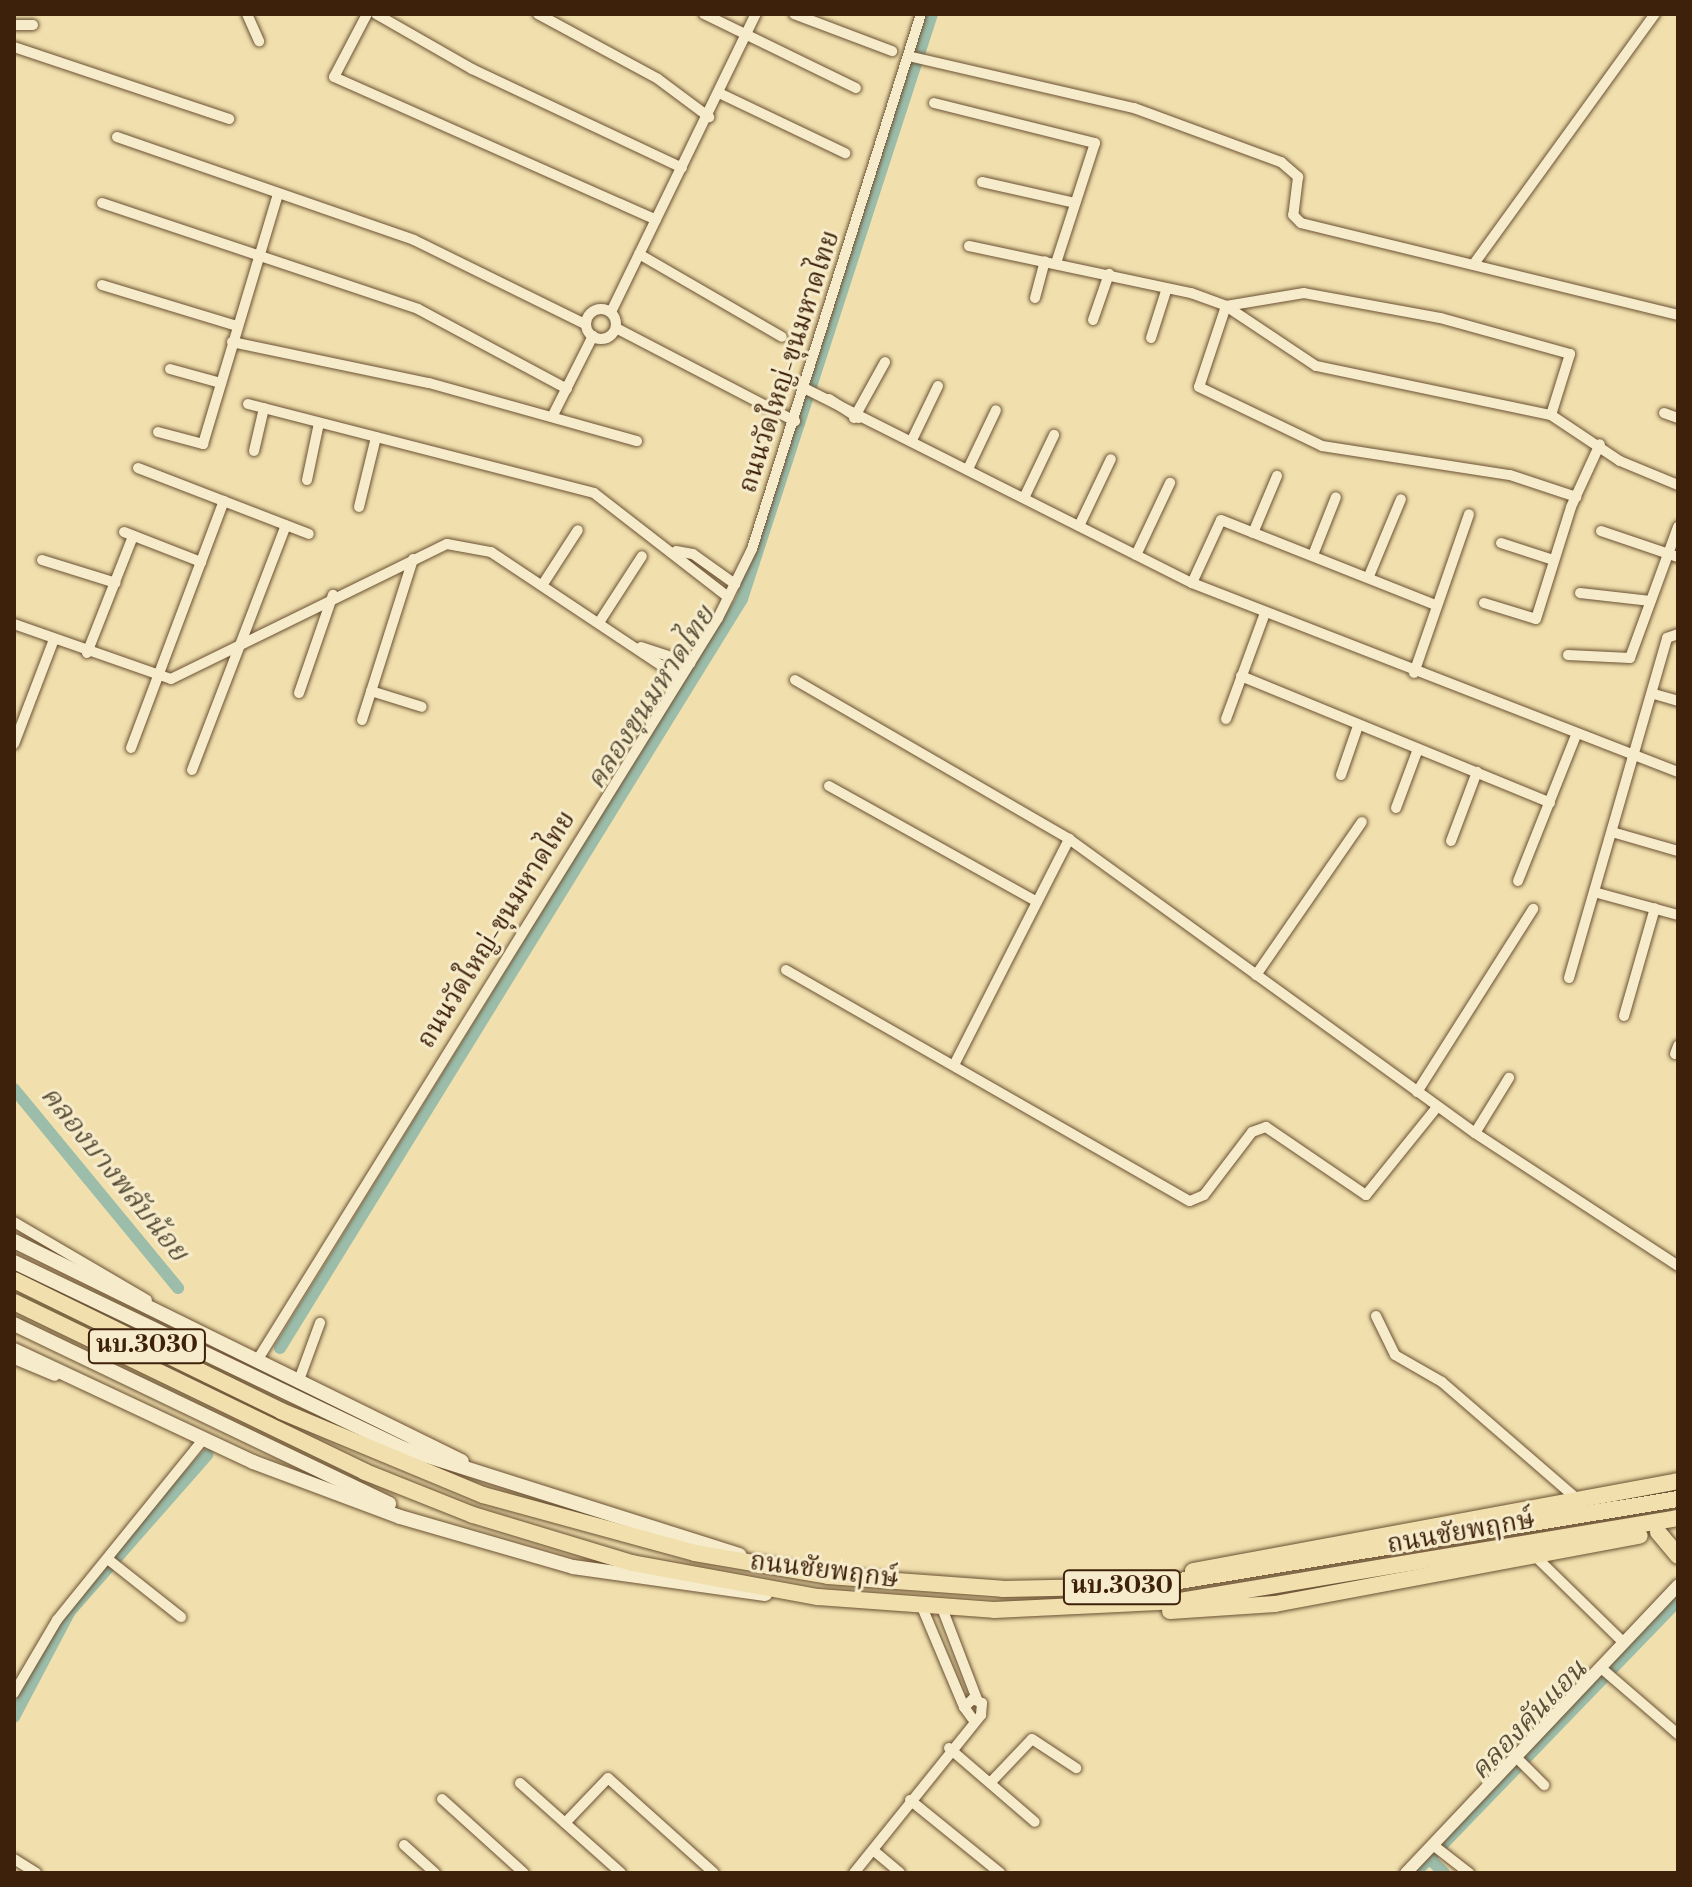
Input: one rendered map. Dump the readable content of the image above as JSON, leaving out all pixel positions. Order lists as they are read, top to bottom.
{
  "streets": {
    "main road": ["นบ.3030", "ถนนชัยพฤกษ์"],
    "street": ["ถนนวัดใหญ่-ขุนมหาดไทย"]
  },
  "water": ["คลองขุนมหาดไทย", "คลองบางพลับน้อย", "คลองคันแอน"]
}
